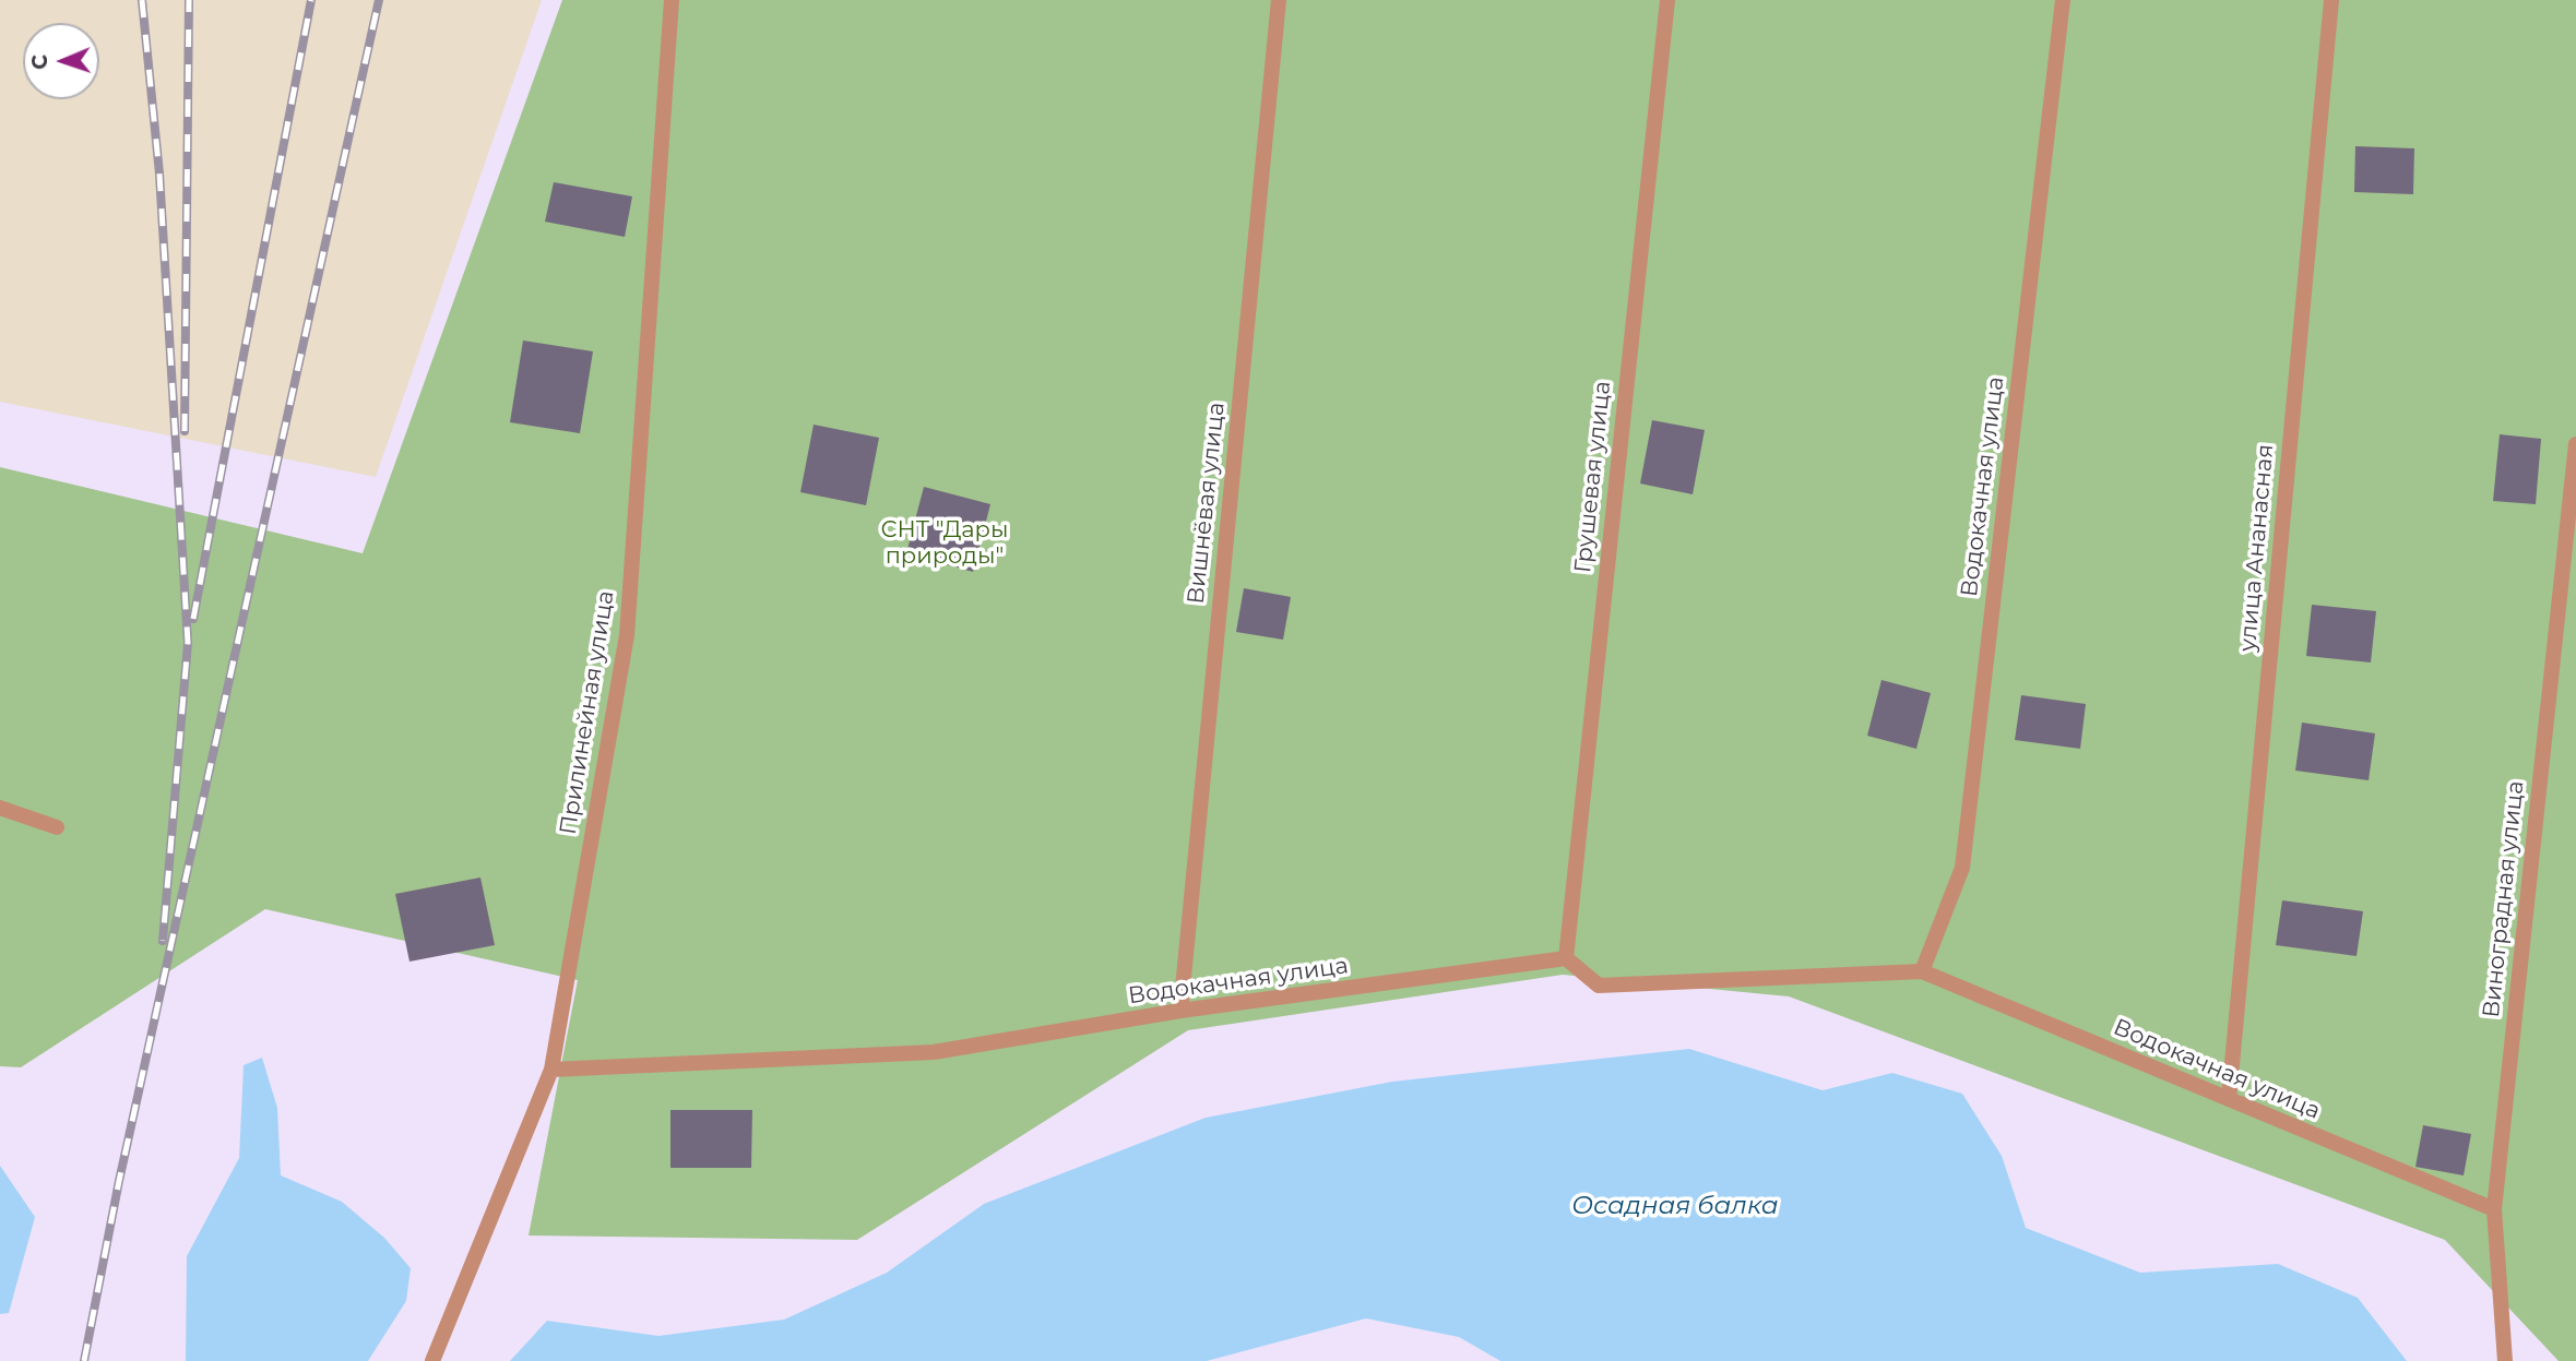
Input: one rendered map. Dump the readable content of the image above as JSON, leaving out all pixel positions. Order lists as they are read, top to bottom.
{
  "streets": {
    "street": [
      "Грушевая улица",
      "Водокачная улица",
      "Вишнёвая улица",
      "улица Ананасная",
      "Прилинейная улица",
      "Виноградная улица"
    ]
  },
  "crossings": [
    ["Грушевая улица", "Водокачная улица"],
    ["Водокачная улица", "Вишнёвая улица"],
    ["Водокачная улица", "улица Ананасная"],
    ["Водокачная улица", "Прилинейная улица"],
    ["Водокачная улица", "Виноградная улица"]
  ],
  "water": ["Осадная балка"],
  "parks": ["СНТ \"Дары природы\""],
  "north": "left"
}
